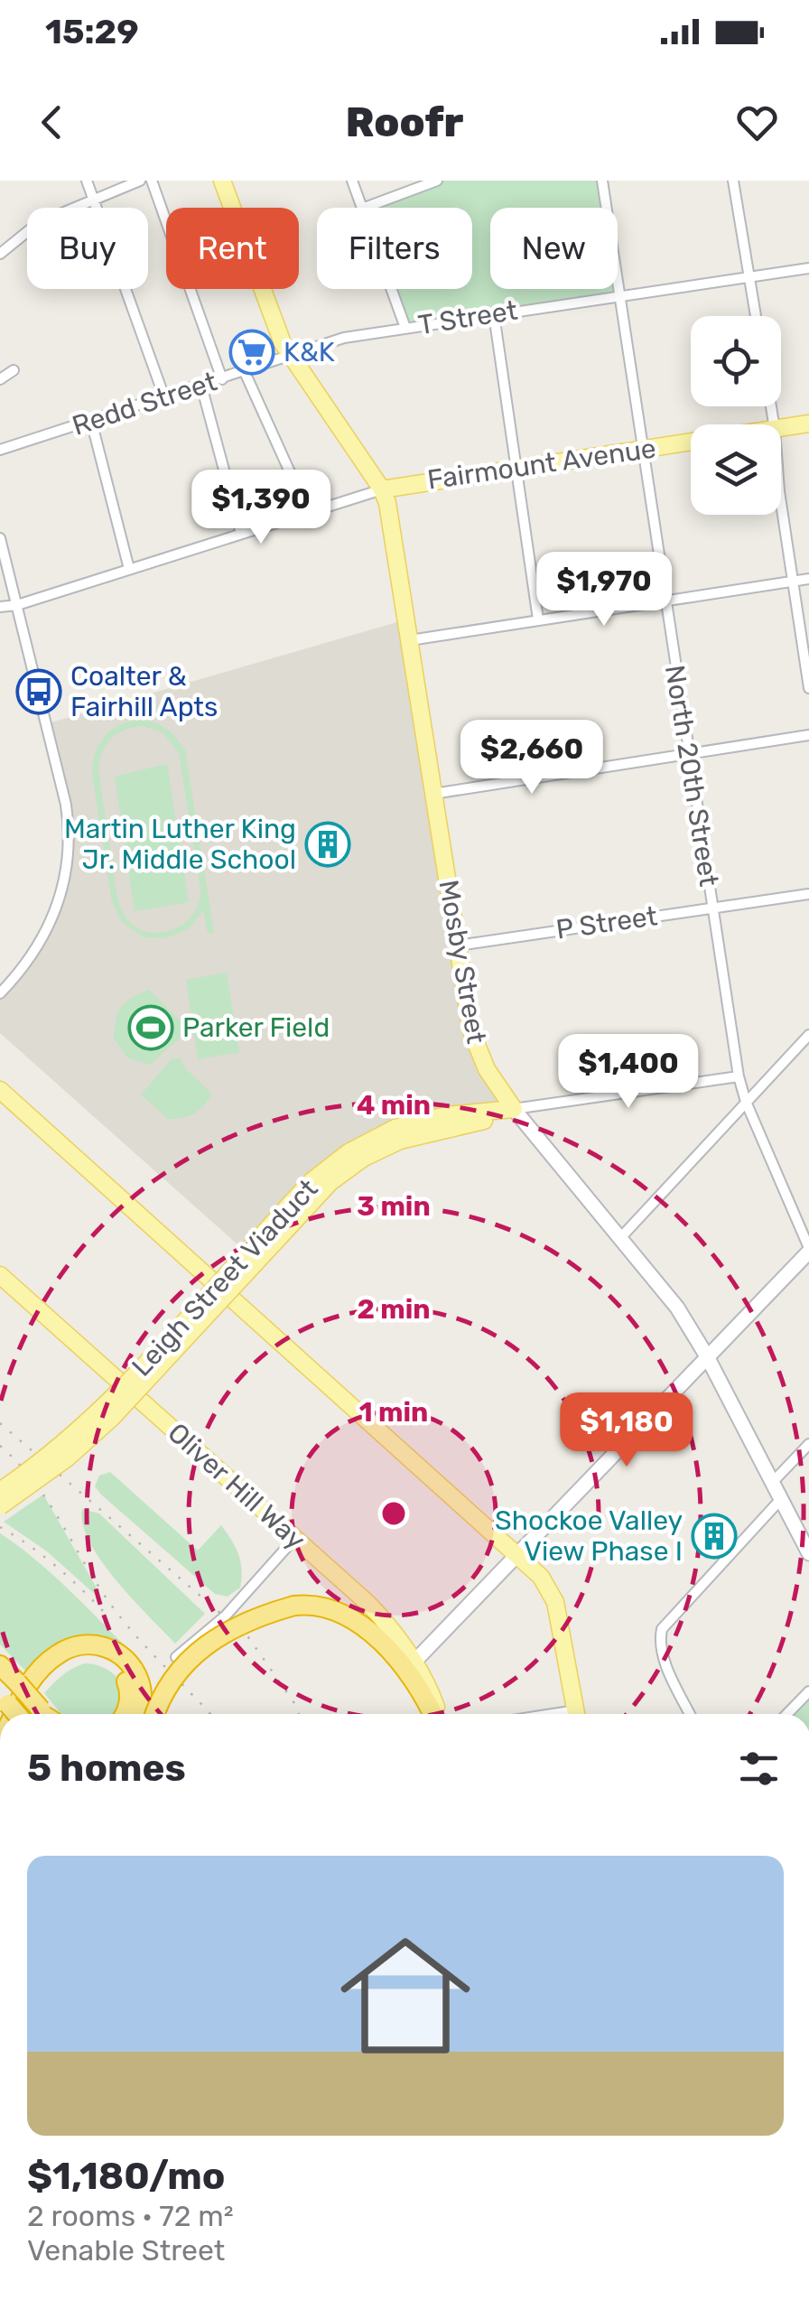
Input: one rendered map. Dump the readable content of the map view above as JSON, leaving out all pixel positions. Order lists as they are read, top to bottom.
{
  "streets": {
    "main road": [
      "Fairmount Avenue",
      "Mosby Street",
      "Leigh Street Viaduct",
      "Oliver Hill Way"
    ],
    "street": [
      "T Street",
      "Redd Street",
      "North 20th Street",
      "P Street"
    ]
  },
  "crossings": [
    ["T Street", "Redd Street"],
    ["T Street", "North 20th Street"],
    ["T Street", "Mosby Street"],
    ["Redd Street", "Mosby Street"],
    ["Fairmount Avenue", "North 20th Street"],
    ["Fairmount Avenue", "Mosby Street"],
    ["North 20th Street", "P Street"],
    ["P Street", "Mosby Street"],
    ["Mosby Street", "Leigh Street Viaduct"]
  ],
  "places": {
    "supermarket": ["K&K"],
    "bus stop": ["Coalter & Fairhill Apts"],
    "building": ["Martin Luther King Jr. Middle School", "Shockoe Valley View Phase I"],
    "sports": ["Parker Field"]
  },
  "page": {
    "status": "15:29",
    "header": "Roofr",
    "chip": [
      "Buy",
      "Rent",
      "Filters",
      "New"
    ],
    "price": [
      "$1,390",
      "$1,970",
      "$2,660",
      "$1,400",
      "$1,180"
    ],
    "heading": "5 homes",
    "list": [
      {
        "name": "$1,180/mo",
        "note": "2 rooms · 72 m² · Venable Street"
      }
    ]
  },
  "rings": [
    "4 min",
    "3 min",
    "2 min",
    "1 min"
  ]
}
